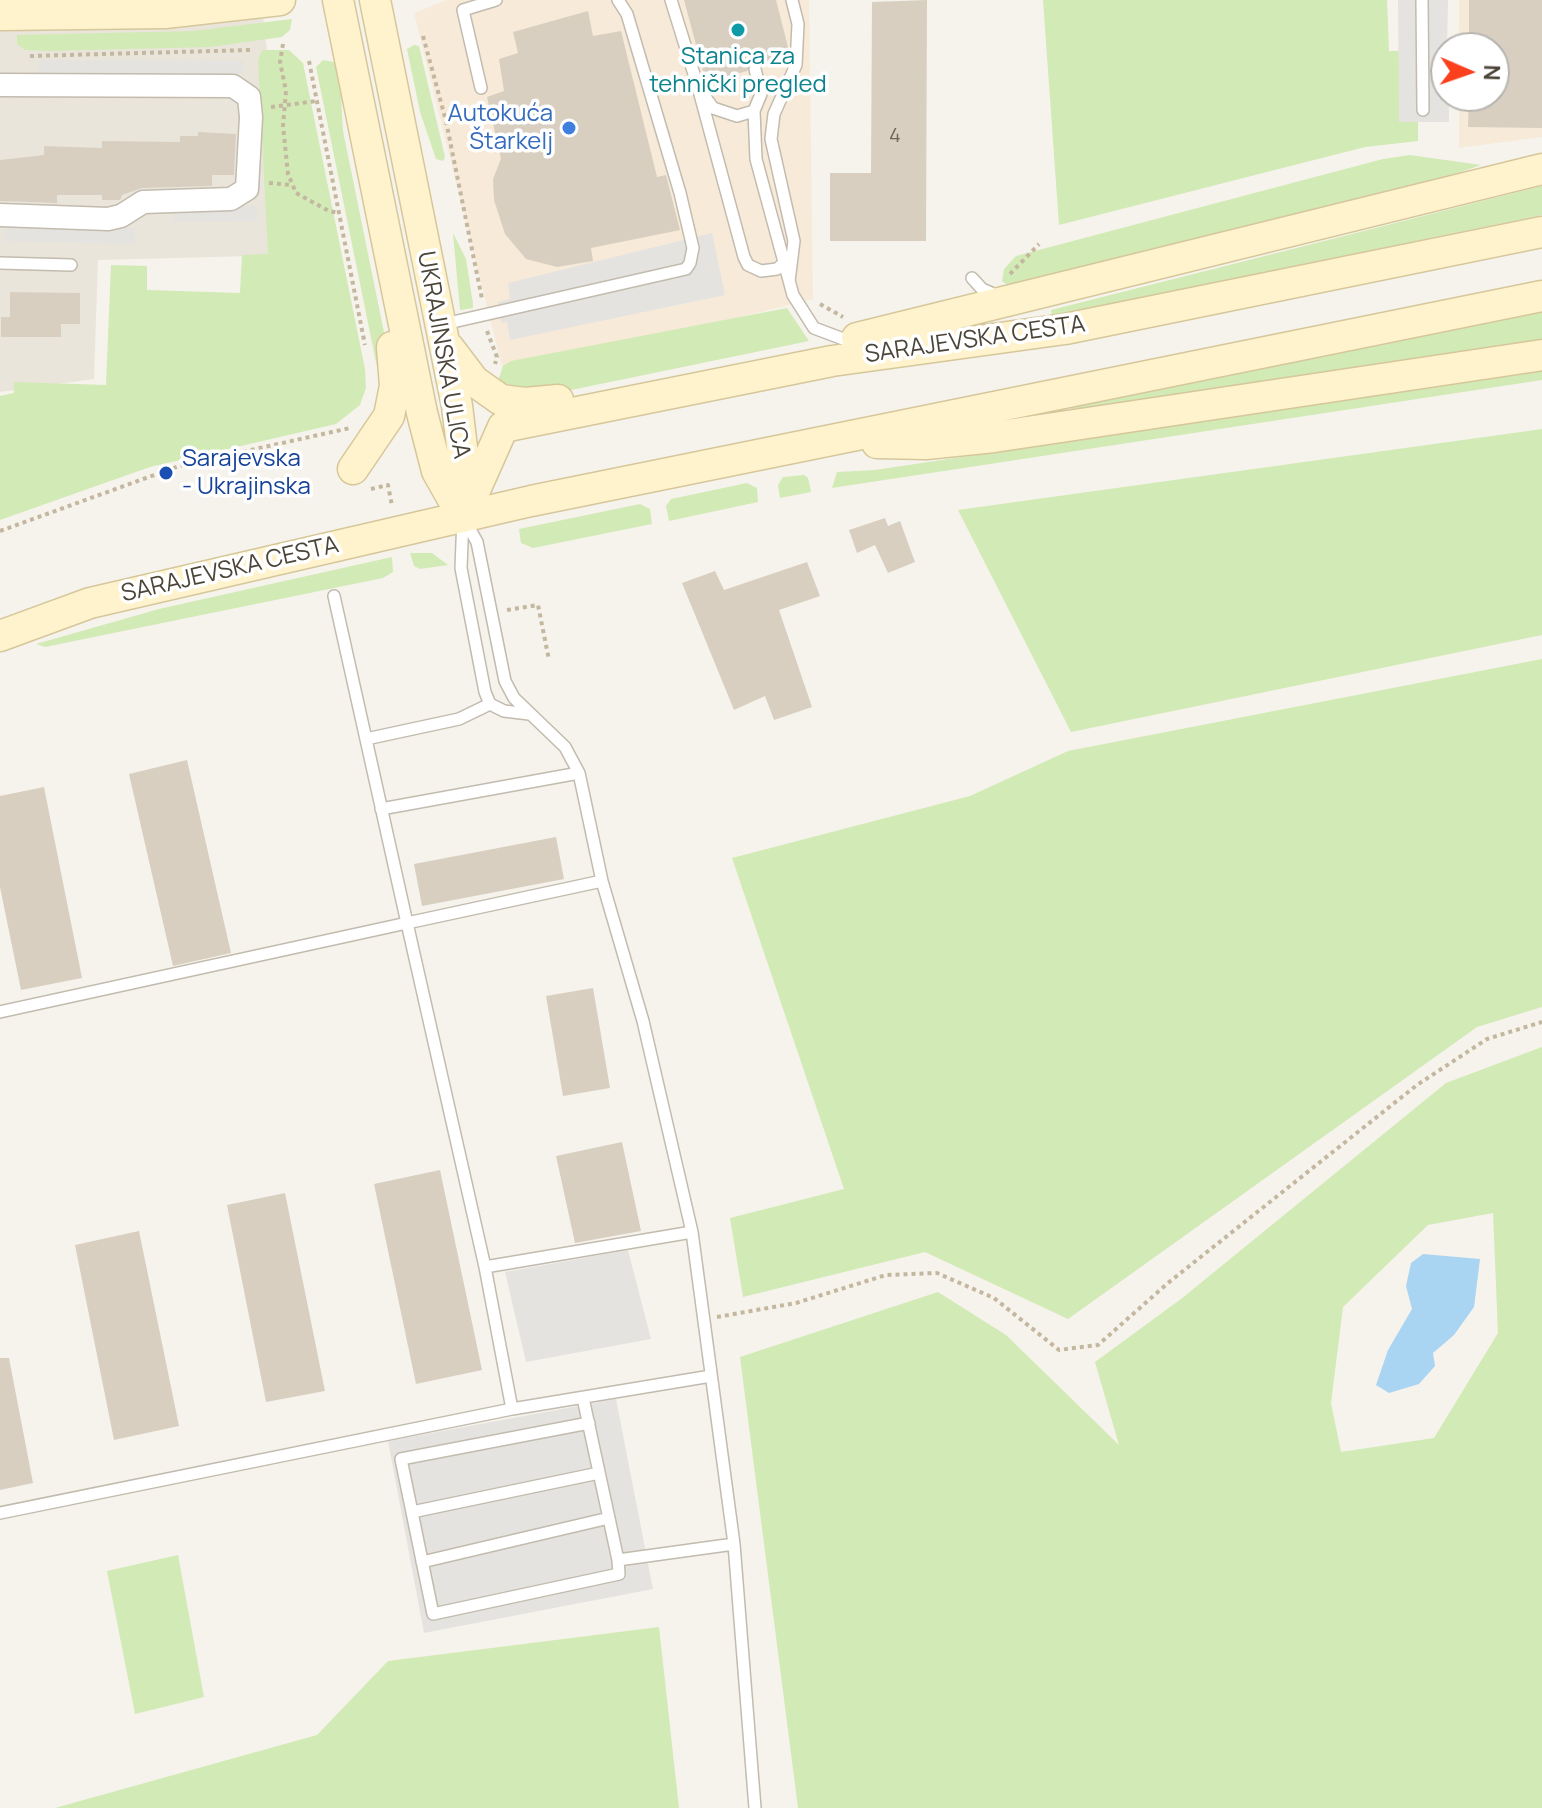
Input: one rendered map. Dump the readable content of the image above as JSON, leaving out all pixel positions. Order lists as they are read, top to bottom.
{
  "streets": {
    "main road": ["SARAJEVSKA CESTA", "UKRAJINSKA ULICA"]
  },
  "crossings": [
    ["SARAJEVSKA CESTA", "UKRAJINSKA ULICA"]
  ],
  "places": ["Stanica za tehnički pregled", "Autokuća Štarkelj", "Sarajevska - Ukrajinska"],
  "house_numbers": ["4"],
  "north": "right"
}
